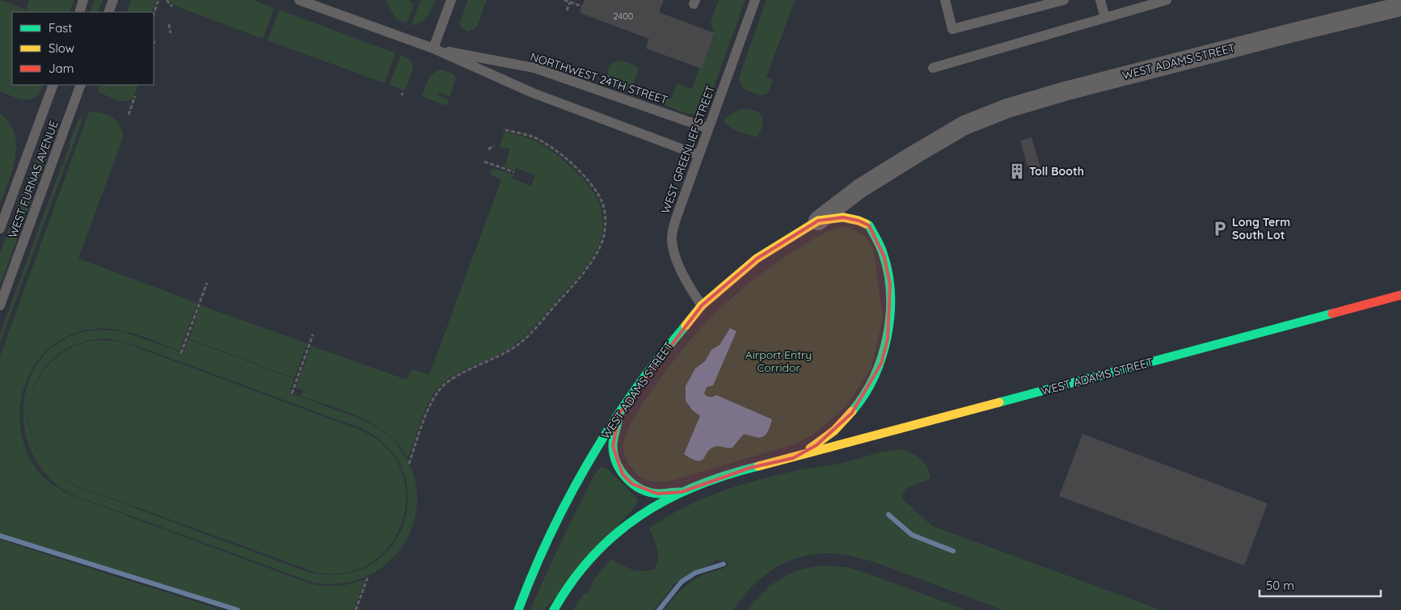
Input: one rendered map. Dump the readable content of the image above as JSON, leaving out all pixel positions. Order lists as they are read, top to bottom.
{
  "streets": {
    "main road": ["WEST ADAMS STREET"],
    "lane": ["NORTHWEST 24TH STREET", "WEST GREENLIEF STREET", "WEST FURNAS AVENUE"]
  },
  "crossings": [
    ["WEST ADAMS STREET", "WEST GREENLIEF STREET"],
    ["NORTHWEST 24TH STREET", "WEST GREENLIEF STREET"]
  ],
  "parks": ["Airport Entry Corridor"],
  "places": {
    "building": ["Toll Booth"],
    "parking": ["Long Term South Lot"]
  },
  "house_numbers": ["2400"],
  "legend": ["Fast", "Slow", "Jam"],
  "scale_bar": "50 m"
}
